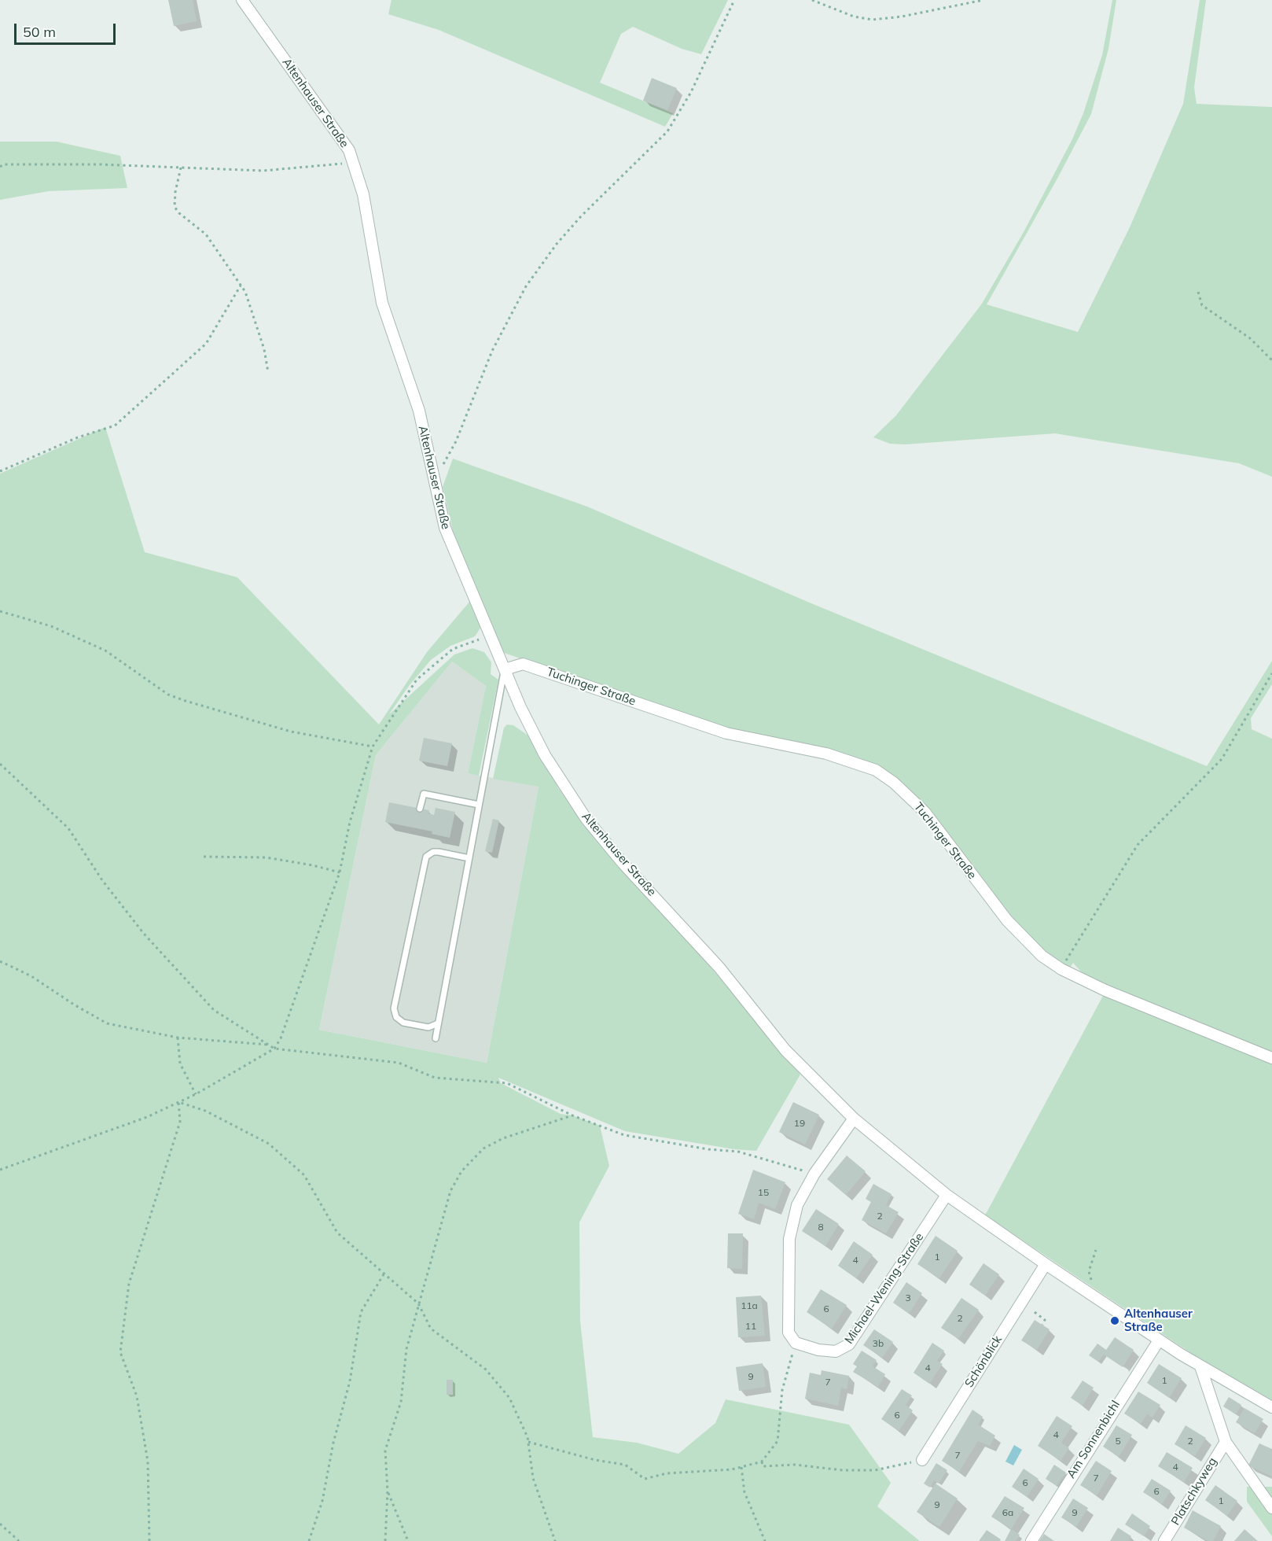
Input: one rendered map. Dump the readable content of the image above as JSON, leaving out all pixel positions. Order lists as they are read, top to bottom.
{
  "streets": {
    "street": [
      "Altenhauser Straße",
      "Tuchinger Straße",
      "Michael-Wening-Straße",
      "Schönblick",
      "Am Sonnenbichl",
      "Platschkyweg"
    ]
  },
  "crossings": [
    ["Altenhauser Straße", "Tuchinger Straße"],
    ["Altenhauser Straße", "Michael-Wening-Straße"],
    ["Altenhauser Straße", "Schönblick"],
    ["Altenhauser Straße", "Am Sonnenbichl"]
  ],
  "places": ["Altenhauser Straße"],
  "house_numbers": [
    "19",
    "15",
    "2",
    "8",
    "1",
    "4",
    "3",
    "11a",
    "6",
    "2",
    "11",
    "3b",
    "4",
    "9",
    "1",
    "7",
    "6",
    "4",
    "5",
    "2",
    "7",
    "4",
    "7",
    "6",
    "6",
    "1",
    "9",
    "6a",
    "9"
  ],
  "scale_bar": "50 m"
}
